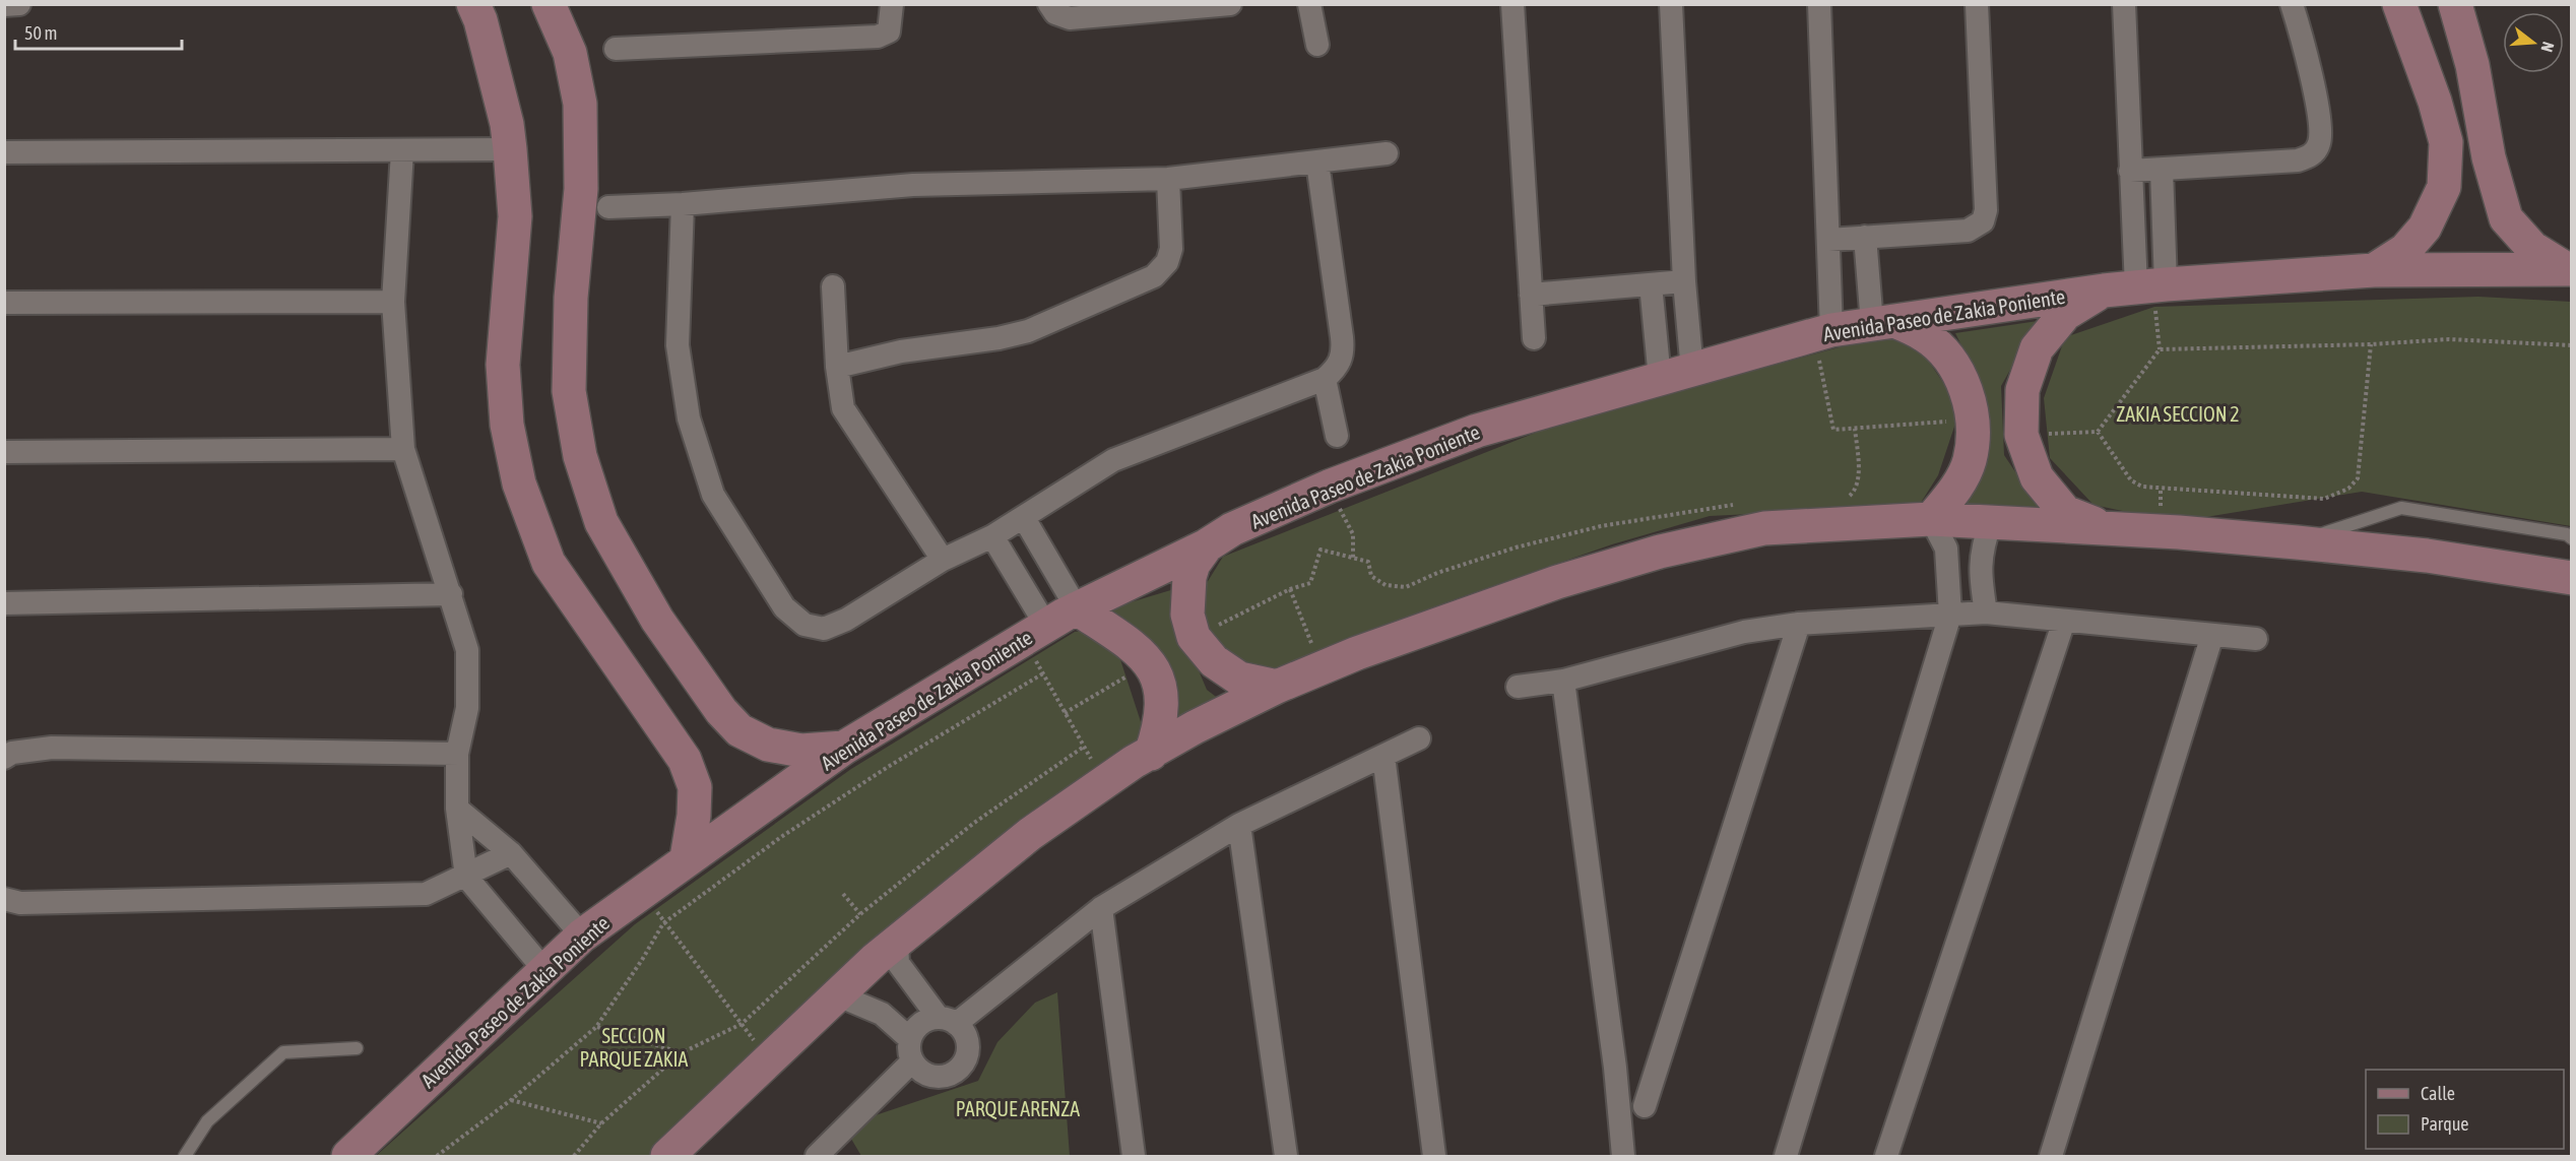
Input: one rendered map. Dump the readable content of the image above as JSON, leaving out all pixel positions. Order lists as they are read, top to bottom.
{
  "streets": {
    "street": ["Avenida Paseo de Zakia Poniente"]
  },
  "parks": ["ZAKIA SECCION 2", "SECCION PARQUE ZAKIA", "PARQUE ARENZA"],
  "legend": ["Calle", "Parque"],
  "scale_bar": "50 m",
  "north": "right"
}
